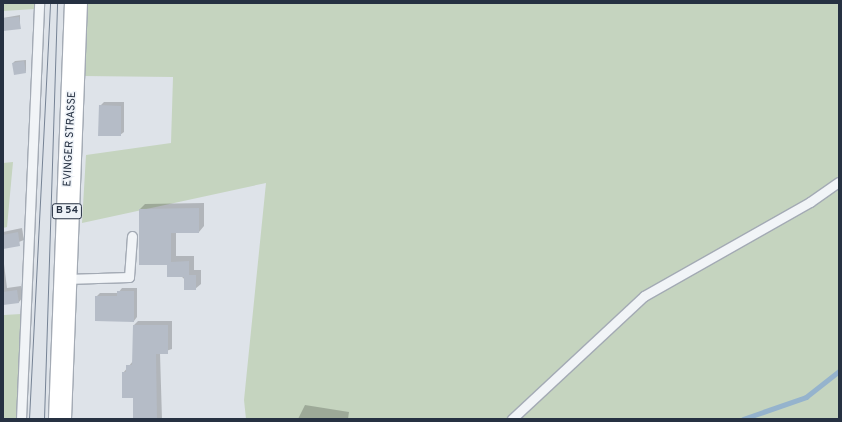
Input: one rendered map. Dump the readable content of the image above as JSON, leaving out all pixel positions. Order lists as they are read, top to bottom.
{
  "streets": {
    "main road": ["EVINGER STRASSE", "B 54"]
  }
}
